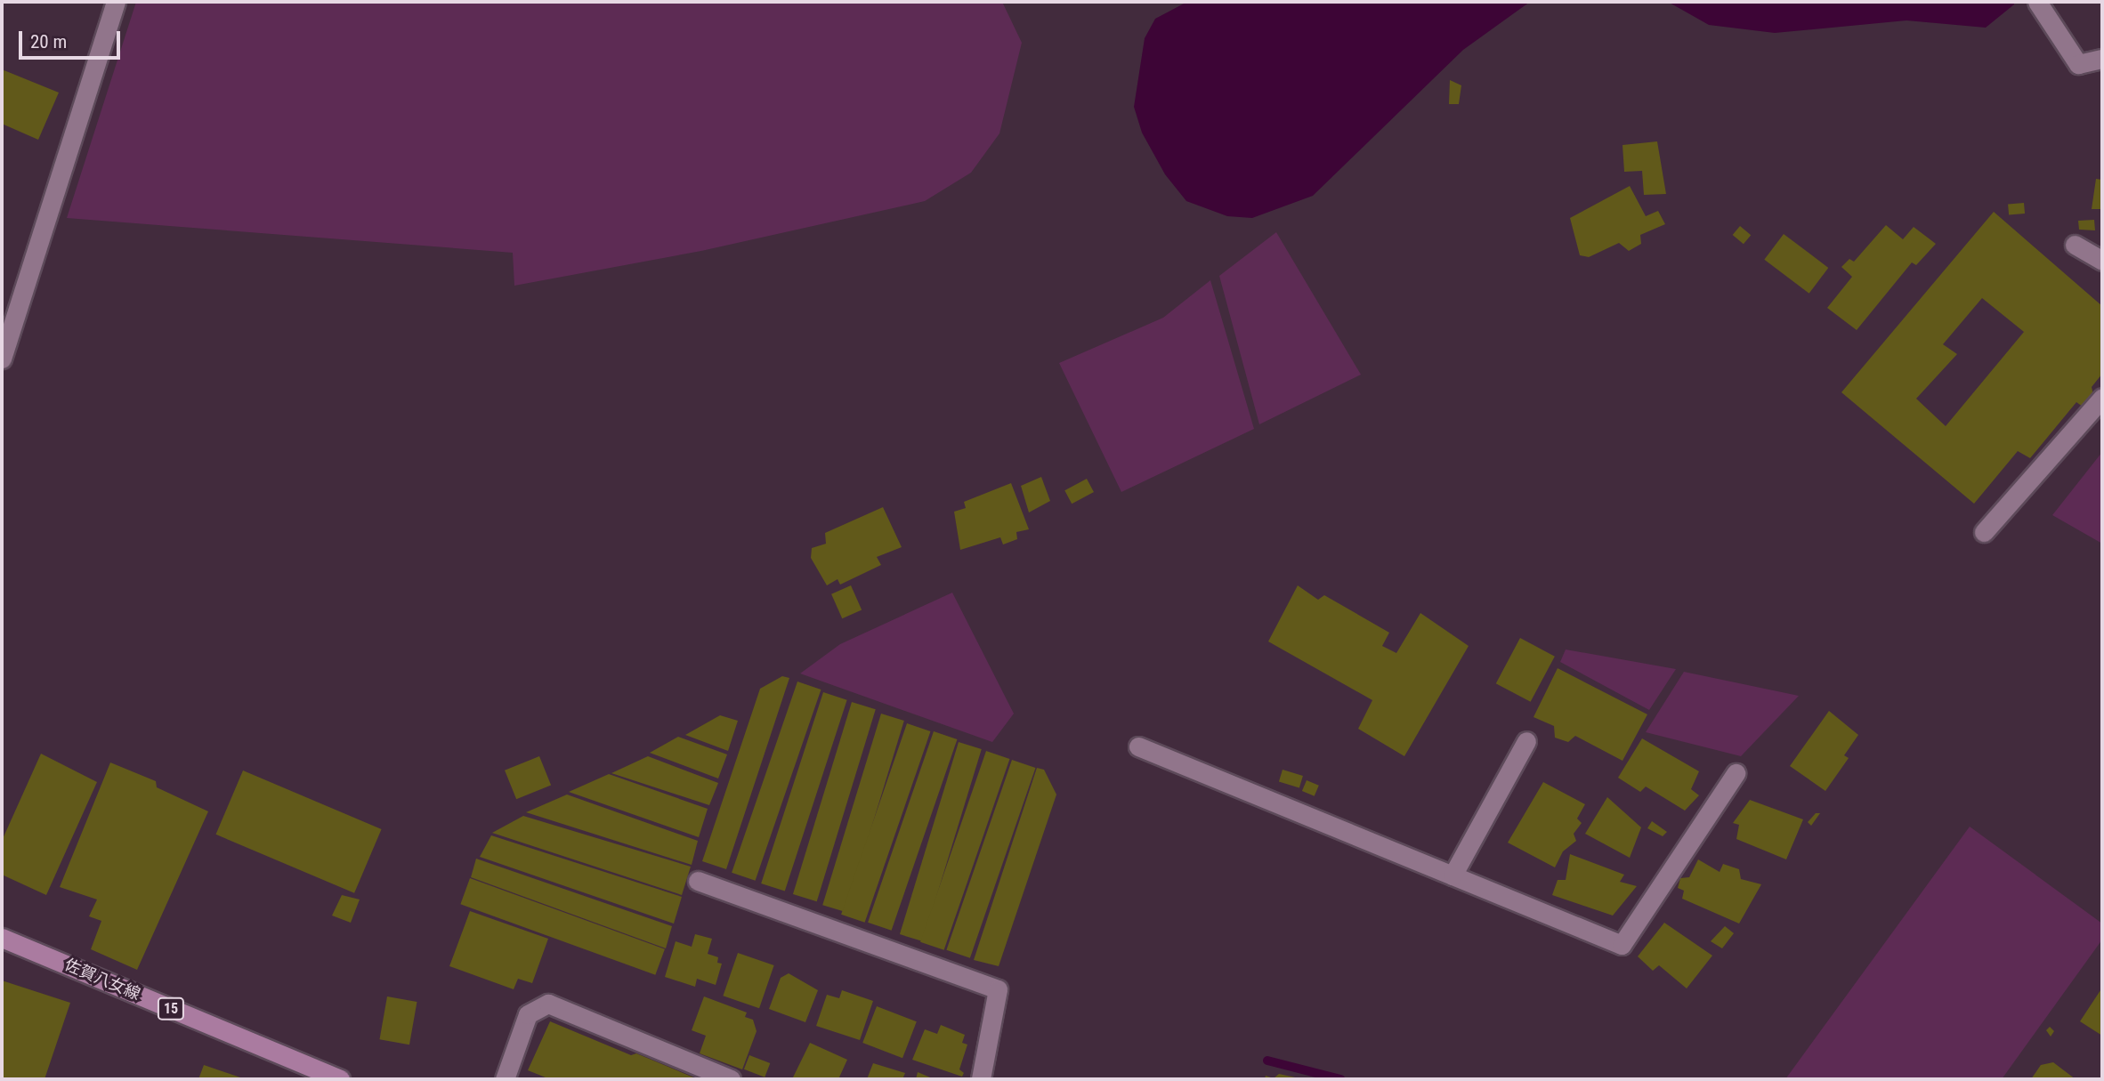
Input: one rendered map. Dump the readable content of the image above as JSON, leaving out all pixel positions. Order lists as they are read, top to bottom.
{
  "streets": {
    "main road": ["佐賀八女線", "15"]
  },
  "scale_bar": "20 m"
}
